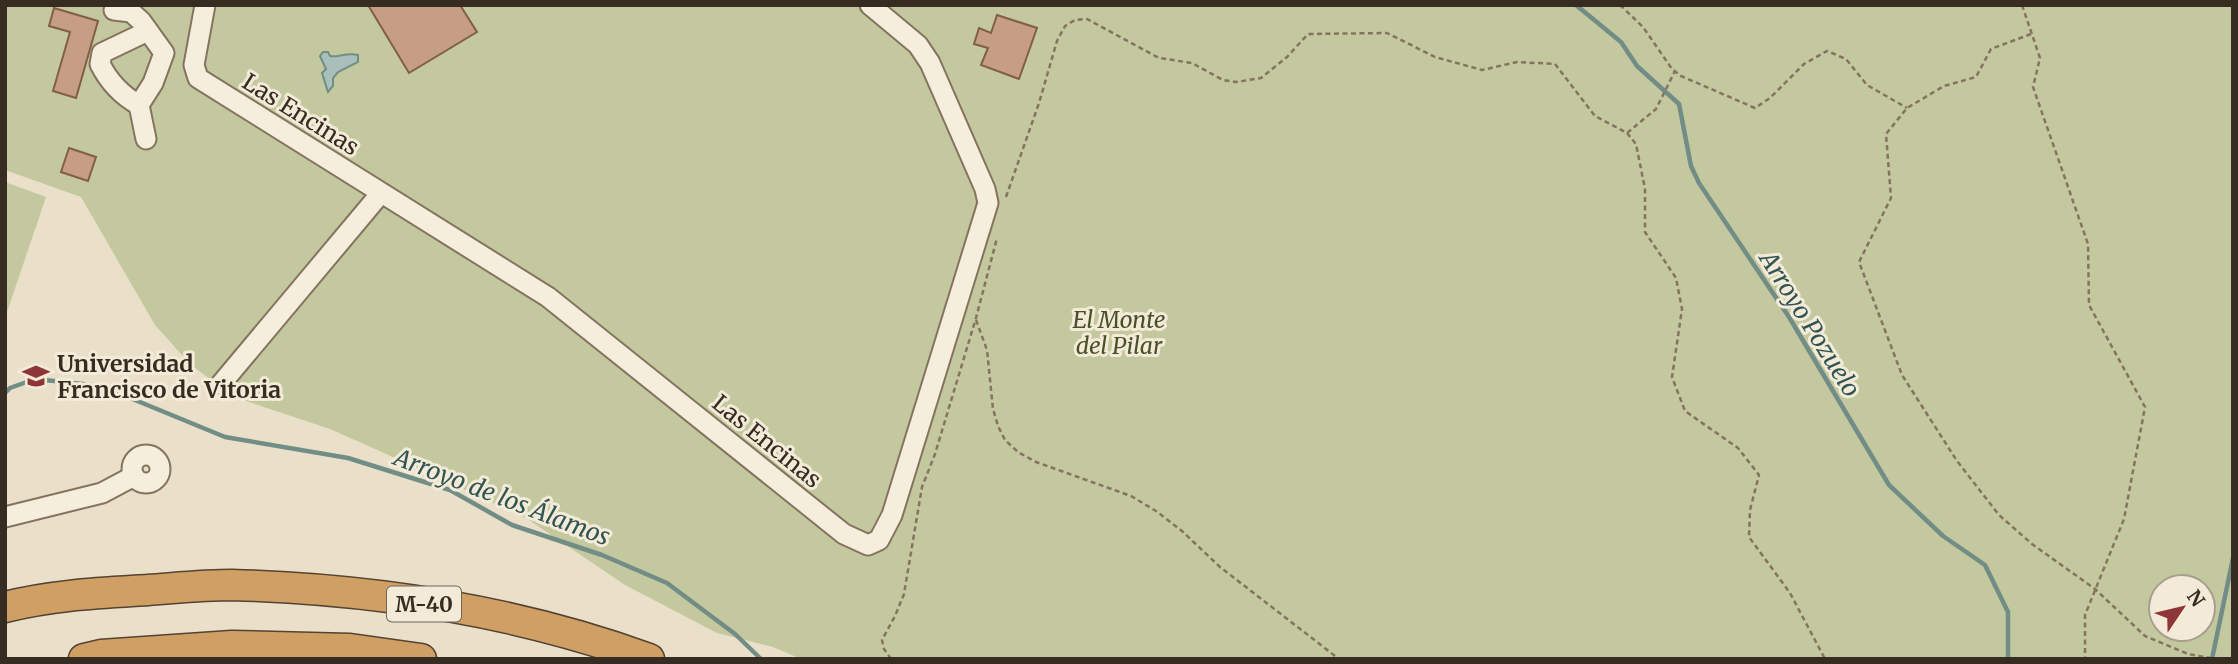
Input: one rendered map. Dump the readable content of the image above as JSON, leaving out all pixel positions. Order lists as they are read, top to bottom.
{
  "streets": {
    "highway": ["M-40"],
    "street": ["Las Encinas"]
  },
  "water": ["Arroyo Pozuelo", "Arroyo de los Álamos"],
  "parks": ["El Monte del Pilar"],
  "places": {
    "school or university": ["Universidad Francisco de Vitoria"]
  },
  "north": "top right"
}
